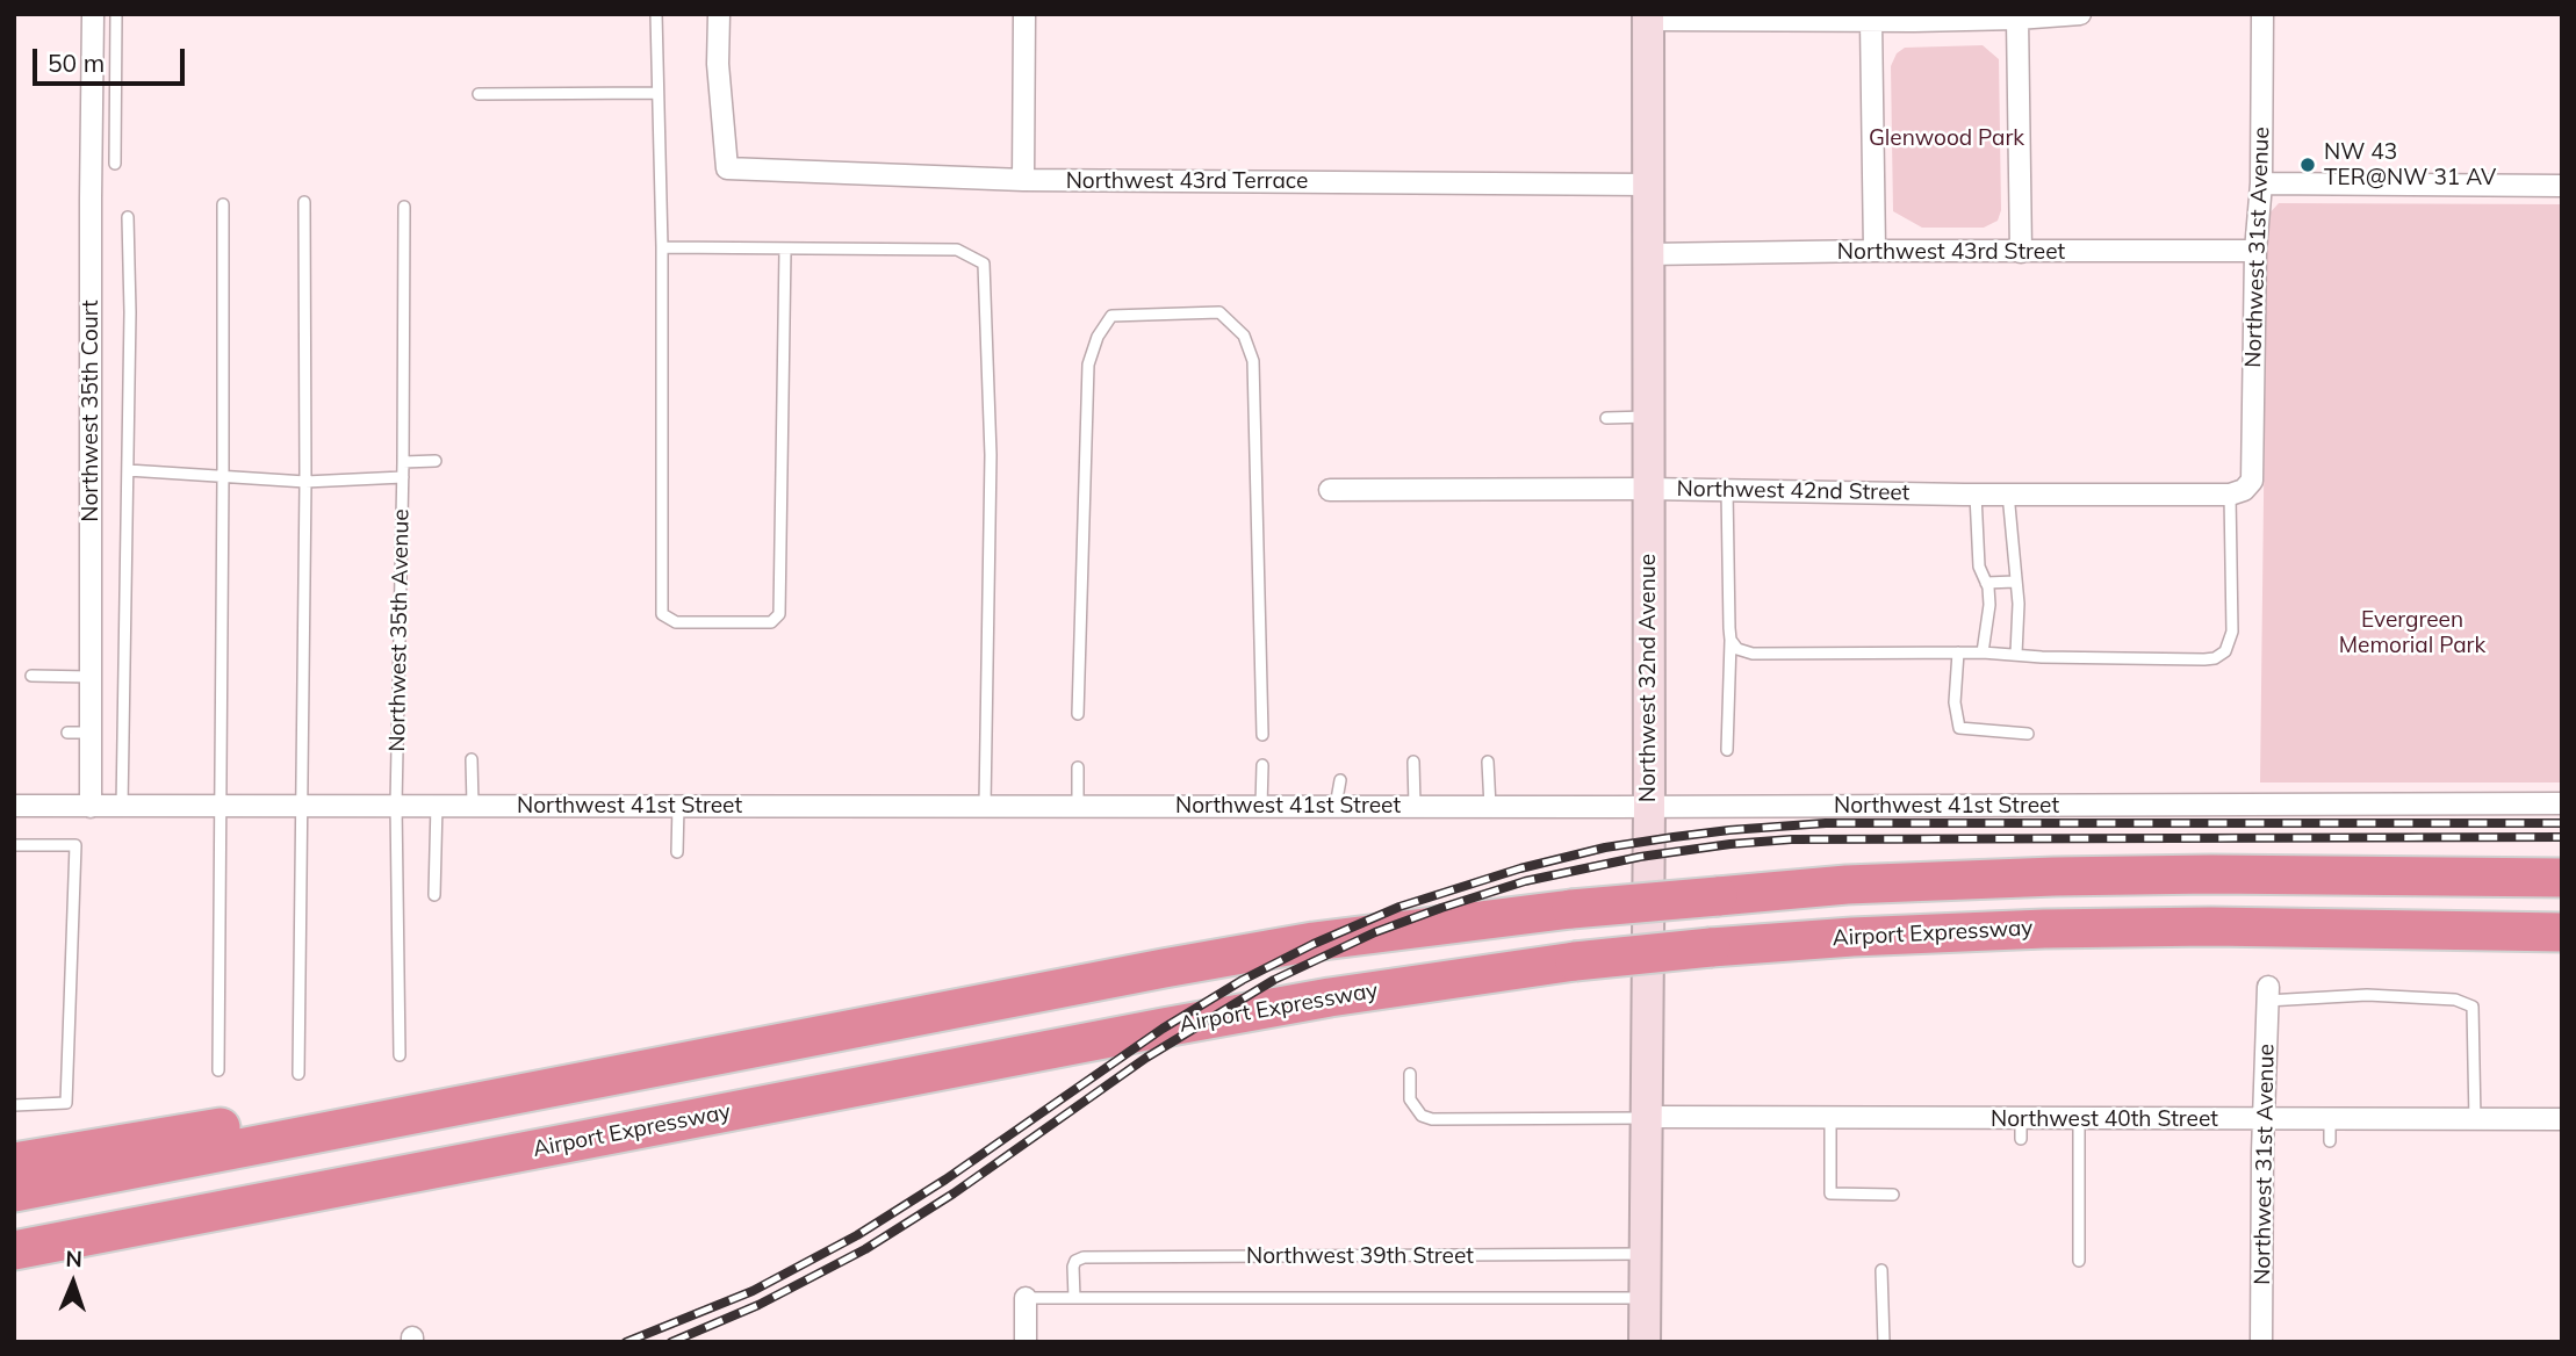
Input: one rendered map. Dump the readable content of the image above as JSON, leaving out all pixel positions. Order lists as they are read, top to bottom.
{
  "streets": {
    "highway": ["Airport Expressway"],
    "main road": ["Northwest 32nd Avenue"],
    "street": [
      "Northwest 43rd Terrace",
      "Northwest 31st Avenue",
      "Northwest 43rd Street",
      "Northwest 35th Court",
      "Northwest 42nd Street",
      "Northwest 41st Street",
      "Northwest 40th Street"
    ],
    "lane": ["Northwest 35th Avenue", "Northwest 39th Street"]
  },
  "crossings": [
    ["Northwest 43rd Terrace", "Northwest 32nd Avenue"],
    ["Northwest 31st Avenue", "Northwest 43rd Street"],
    ["Northwest 31st Avenue", "Northwest 42nd Street"],
    ["Northwest 31st Avenue", "Northwest 40th Street"],
    ["Northwest 43rd Street", "Northwest 32nd Avenue"],
    ["Northwest 35th Court", "Northwest 41st Street"],
    ["Northwest 42nd Street", "Northwest 32nd Avenue"],
    ["Northwest 35th Avenue", "Northwest 41st Street"],
    ["Northwest 32nd Avenue", "Northwest 41st Street"],
    ["Northwest 32nd Avenue", "Northwest 40th Street"],
    ["Northwest 32nd Avenue", "Northwest 39th Street"]
  ],
  "parks": ["Glenwood Park", "Evergreen Memorial Park"],
  "places": ["NW 43 TER@NW 31 AV"],
  "scale_bar": "50 m",
  "north": "top"
}
